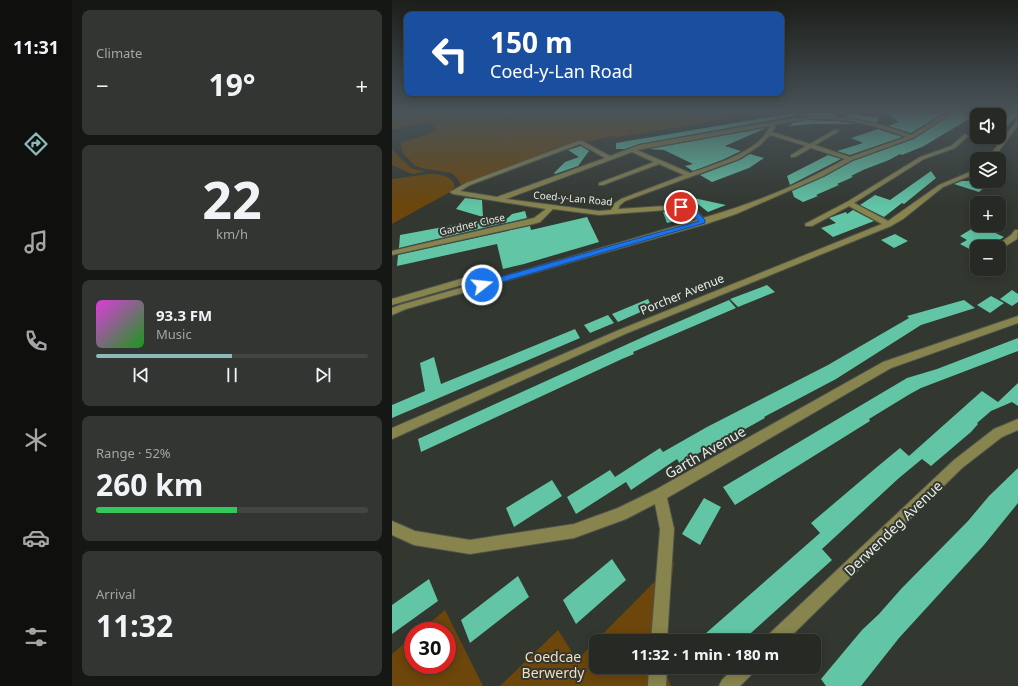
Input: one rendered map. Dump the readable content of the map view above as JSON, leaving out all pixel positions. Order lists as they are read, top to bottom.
{
  "streets": {
    "street": [
      "Coed-y-Lan Road",
      "Gardner Close",
      "Porcher Avenue",
      "Garth Avenue",
      "Derwendeg Avenue"
    ]
  },
  "crossings": [
    ["Coed-y-Lan Road", "Gardner Close"]
  ],
  "parks": ["Coedcae Berwerdy"],
  "page": {
    "tabs": "11:31",
    "tile": [
      "Climate",
      ["22", "km/h"],
      ["Range · 52%", "260 km"],
      ["Arrival", "11:32"]
    ],
    "turn": ["150 m", "Coed-y-Lan Road"],
    "heat": ["−", "19°", "+"],
    "map_buttons": ["+", "−"],
    "song": ["93.3 FM", "Music"],
    "limit": "30",
    "trip": "11:32 · 1 min · 180 m"
  }
}
